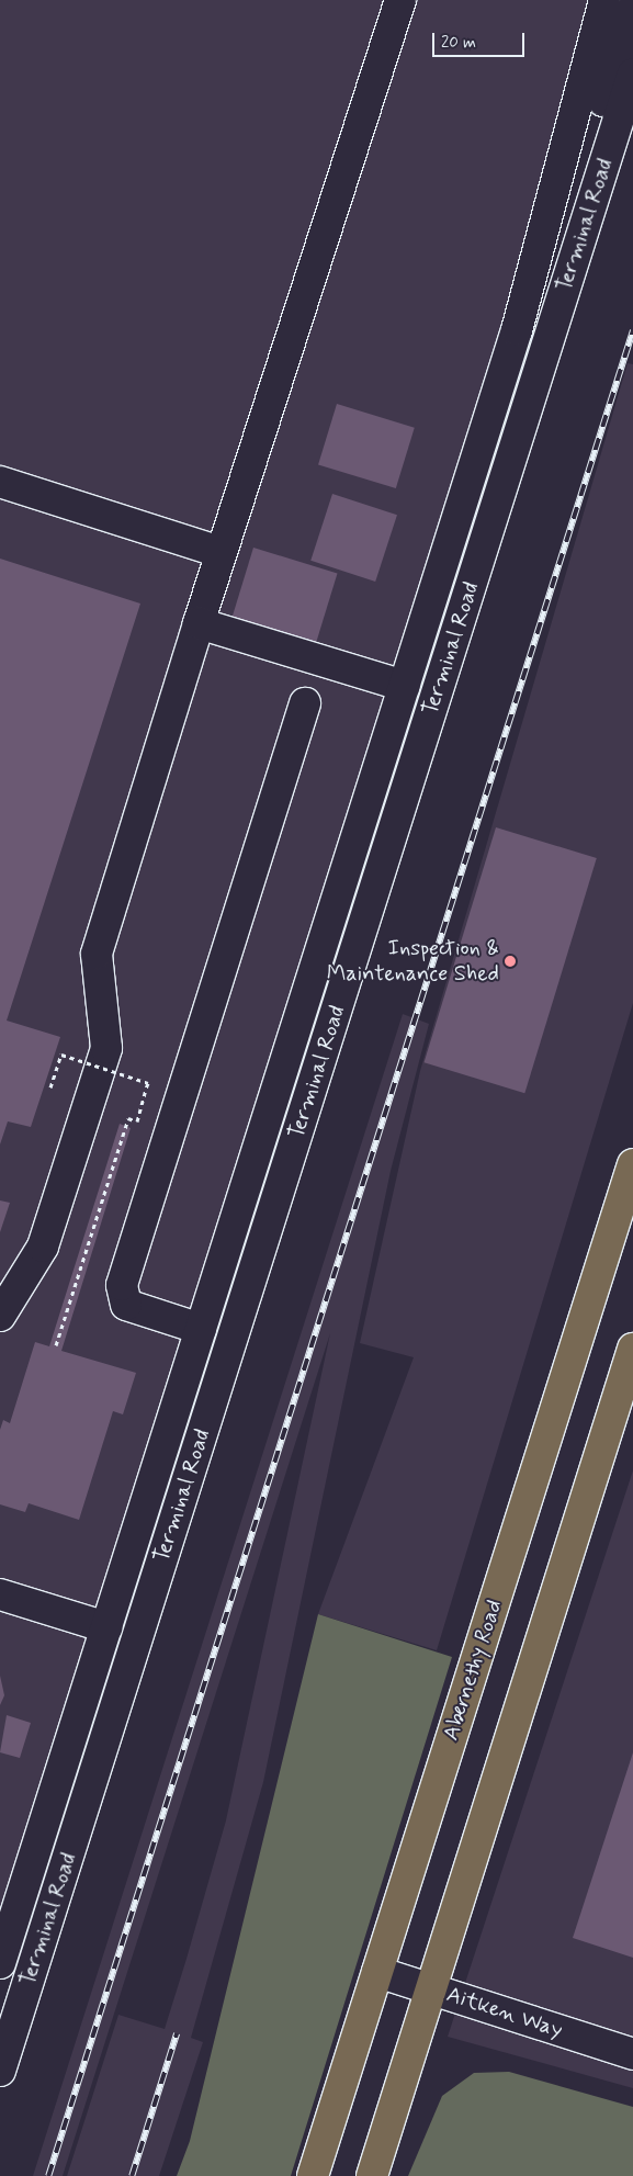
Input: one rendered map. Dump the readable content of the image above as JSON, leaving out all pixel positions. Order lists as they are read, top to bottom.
{
  "streets": {
    "main road": ["Abernethy Road"],
    "street": ["Terminal Road", "Aitken Way"]
  },
  "crossings": [
    ["Abernethy Road", "Aitken Way"]
  ],
  "places": ["Inspection & Maintenance Shed"],
  "scale_bar": "20 m"
}
